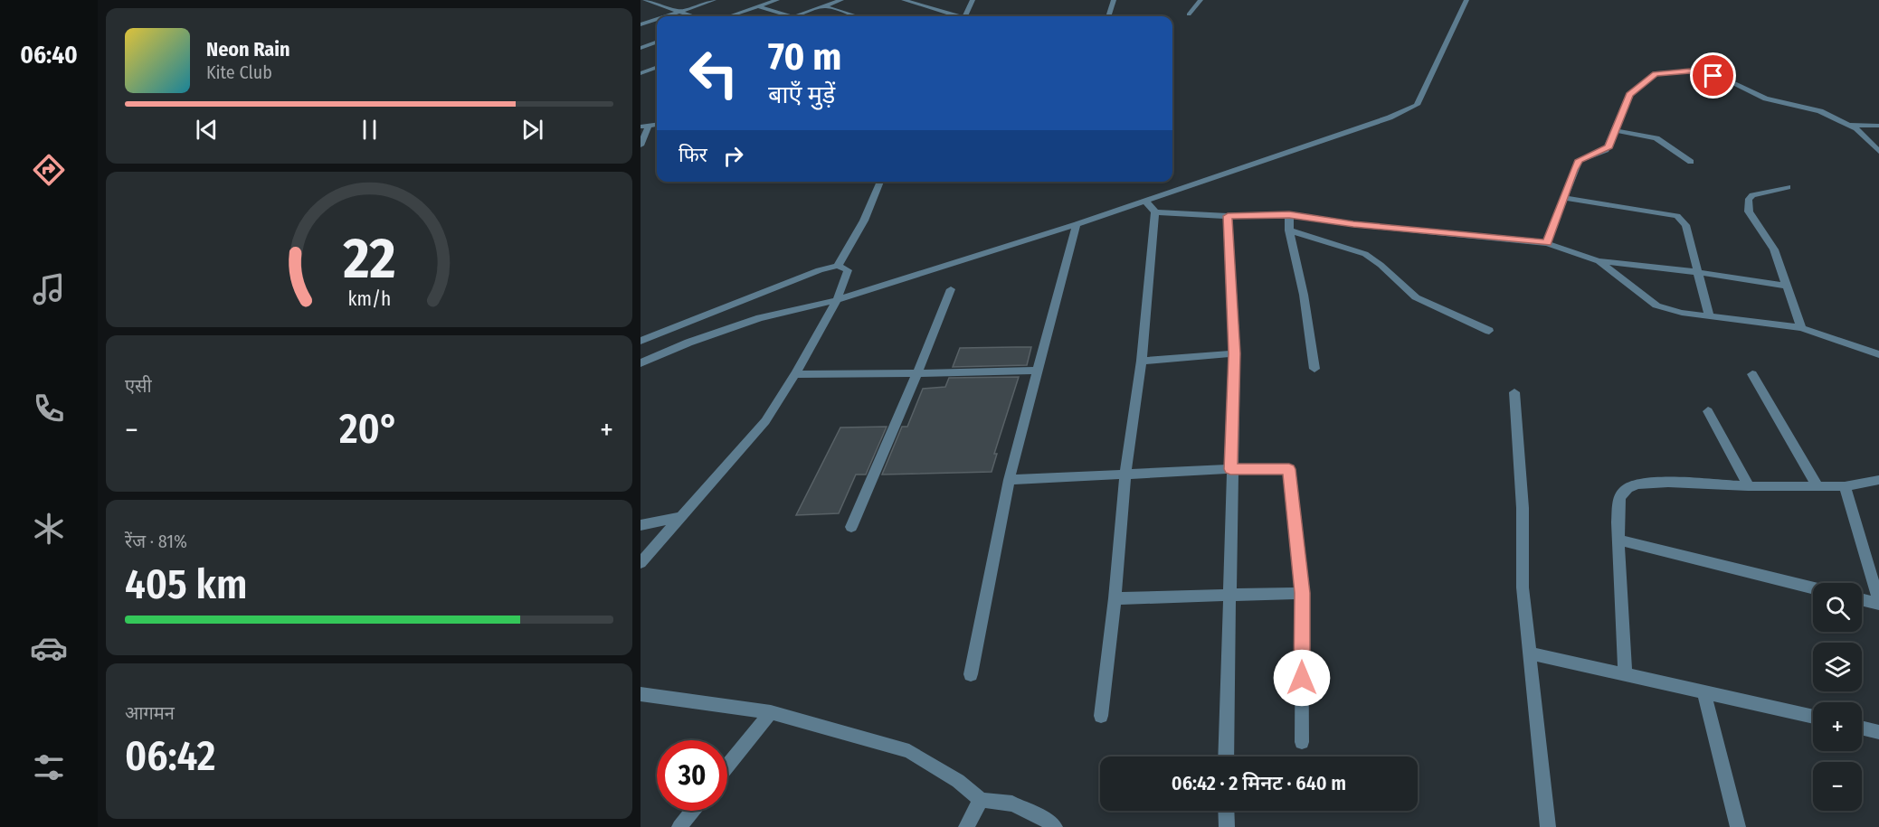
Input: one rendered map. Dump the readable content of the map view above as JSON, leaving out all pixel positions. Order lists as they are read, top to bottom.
{
  "page": {
    "tabs": "06:40",
    "turn": ["70 m", "बाएँ मुड़ें"],
    "song": ["Neon Rain", "Kite Club"],
    "then": "फिर",
    "tile": [
      "एसी",
      ["रेंज · 81%", "405 km"],
      ["आगमन", "06:42"]
    ],
    "heat": ["−", "20°", "+"],
    "map_buttons": ["+", "−"],
    "limit": "30",
    "trip": "06:42 · 2 मिनट · 640 m",
    "gauge": ["22", "km/h"]
  }
}
